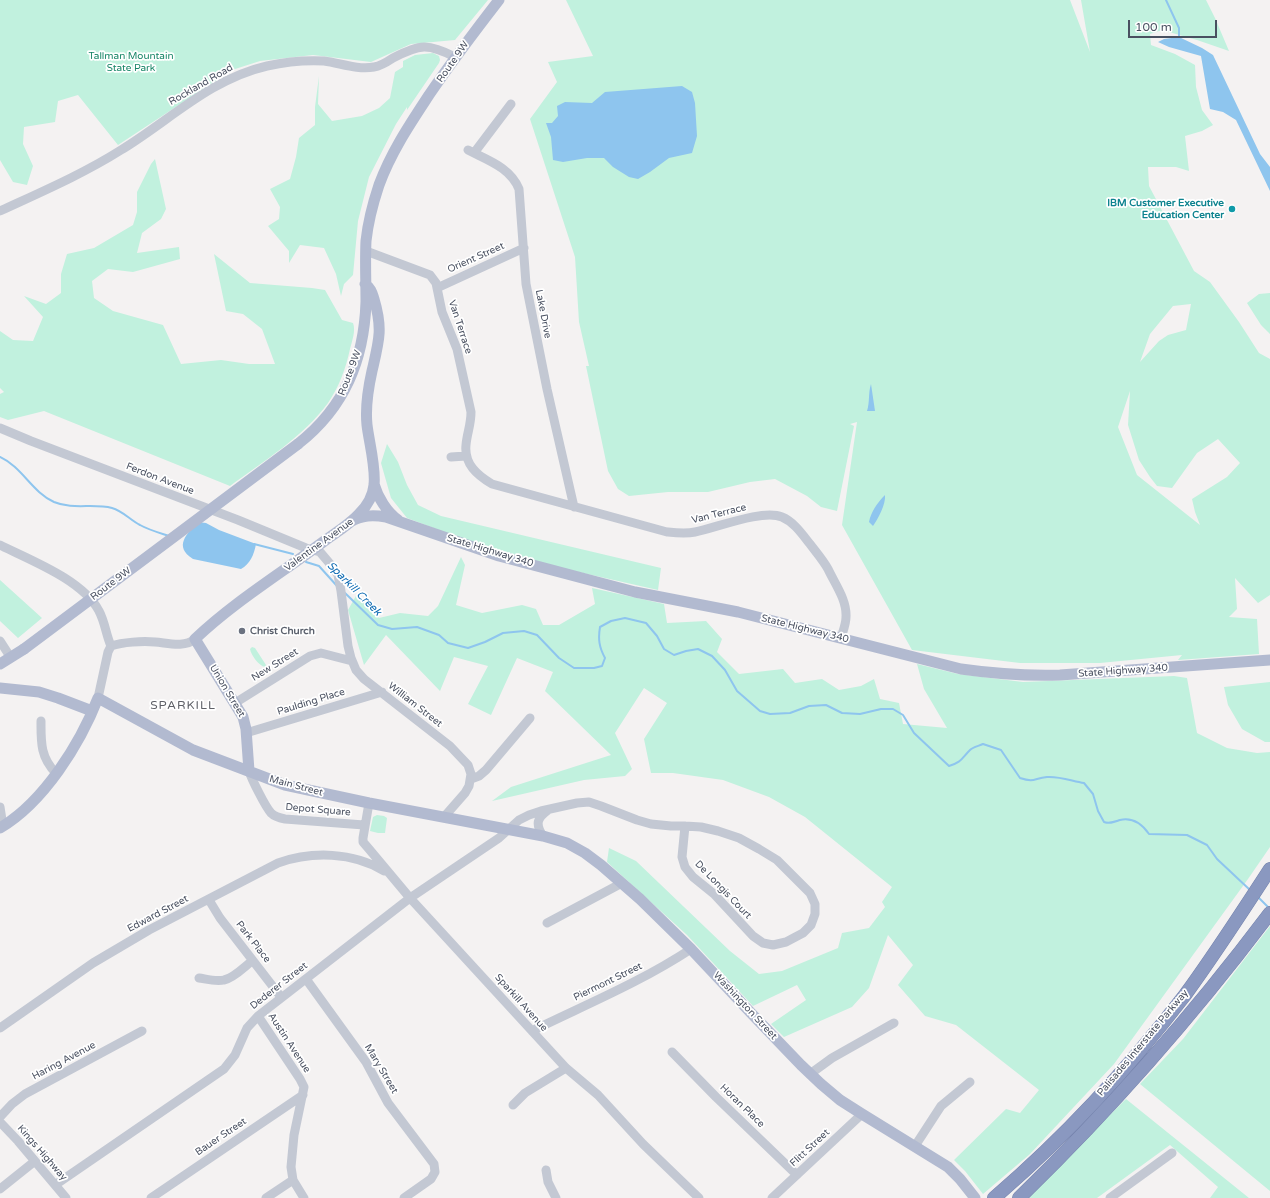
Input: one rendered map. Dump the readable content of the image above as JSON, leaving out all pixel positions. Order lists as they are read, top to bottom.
{
  "streets": {
    "highway": ["Palisades Interstate Parkway"],
    "main road": [
      "Route 9W",
      "Valentine Avenue",
      "State Highway 340",
      "Union Street",
      "Main Street",
      "Washington Street"
    ],
    "street": [
      "Rockland Road",
      "Orient Street",
      "Lake Drive",
      "Van Terrace",
      "Ferdon Avenue",
      "New Street",
      "Paulding Place",
      "William Street",
      "Depot Square",
      "De Longis Court",
      "Edward Street",
      "Park Place",
      "Piermont Street",
      "Dederer Street",
      "Sparkill Avenue",
      "Austin Avenue",
      "Haring Avenue",
      "Mary Street",
      "Horan Place",
      "Bauer Street",
      "Flitt Street",
      "Kings Highway"
    ]
  },
  "crossings": [
    ["Route 9W", "Rockland Road"],
    ["Route 9W", "Van Terrace"],
    ["Route 9W", "Valentine Avenue"],
    ["Orient Street", "Lake Drive"],
    ["Orient Street", "Van Terrace"],
    ["Lake Drive", "Van Terrace"],
    ["Van Terrace", "State Highway 340"],
    ["Ferdon Avenue", "Valentine Avenue"],
    ["Ferdon Avenue", "William Street"],
    ["Valentine Avenue", "State Highway 340"],
    ["Valentine Avenue", "Union Street"],
    ["Valentine Avenue", "William Street"],
    ["New Street", "Union Street"],
    ["New Street", "William Street"],
    ["Union Street", "Paulding Place"],
    ["Union Street", "Main Street"],
    ["Union Street", "Depot Square"],
    ["Paulding Place", "William Street"],
    ["Main Street", "Depot Square"],
    ["Main Street", "Dederer Street"],
    ["Main Street", "Washington Street"],
    ["De Longis Court", "Dederer Street"],
    ["Edward Street", "Park Place"],
    ["Park Place", "Dederer Street"],
    ["Piermont Street", "Sparkill Avenue"],
    ["Piermont Street", "Washington Street"],
    ["Dederer Street", "Sparkill Avenue"],
    ["Dederer Street", "Washington Street"],
    ["Dederer Street", "Austin Avenue"],
    ["Dederer Street", "Mary Street"],
    ["Dederer Street", "Kings Highway"],
    ["Washington Street", "Flitt Street"],
    ["Austin Avenue", "Bauer Street"],
    ["Horan Place", "Flitt Street"]
  ],
  "districts": ["SPARKILL"],
  "water": ["Sparkill Creek"],
  "parks": ["Tallman Mountain State Park"],
  "places": ["IBM Customer Executive Education Center", "Christ Church"],
  "scale_bar": "100 m"
}
